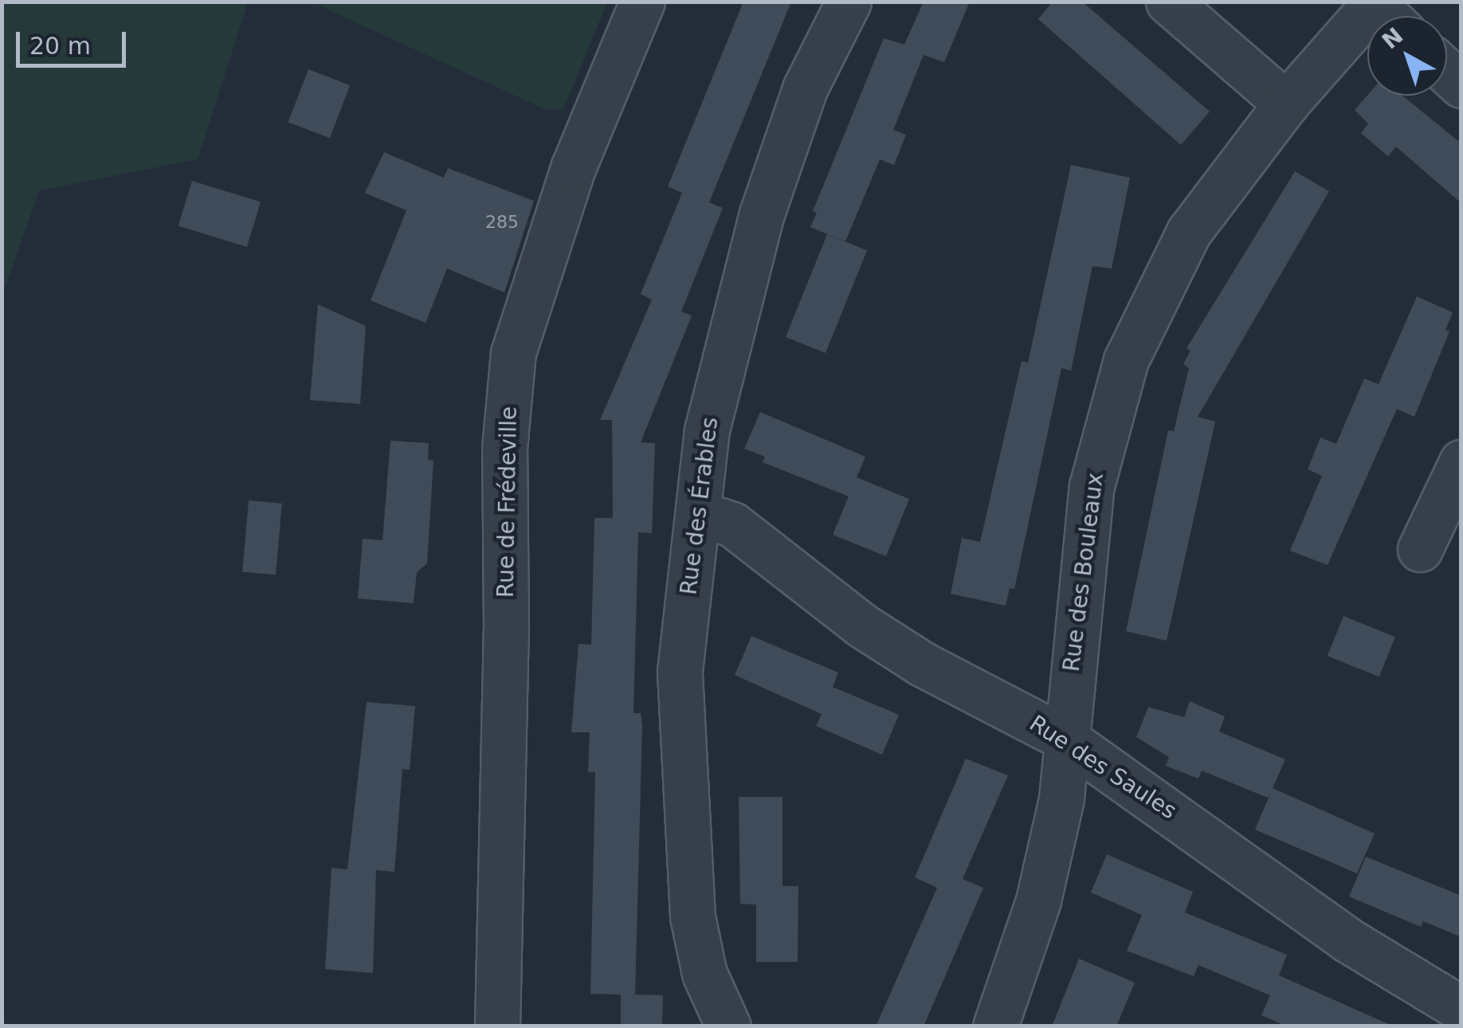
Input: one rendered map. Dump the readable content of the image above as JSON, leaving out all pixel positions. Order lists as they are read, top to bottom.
{
  "streets": {
    "street": [
      "Rue de Frédeville",
      "Rue des Érables",
      "Rue des Bouleaux",
      "Rue des Saules"
    ]
  },
  "crossings": [
    ["Rue des Érables", "Rue des Saules"],
    ["Rue des Bouleaux", "Rue des Saules"]
  ],
  "house_numbers": ["285"],
  "scale_bar": "20 m",
  "north": "top left"
}
